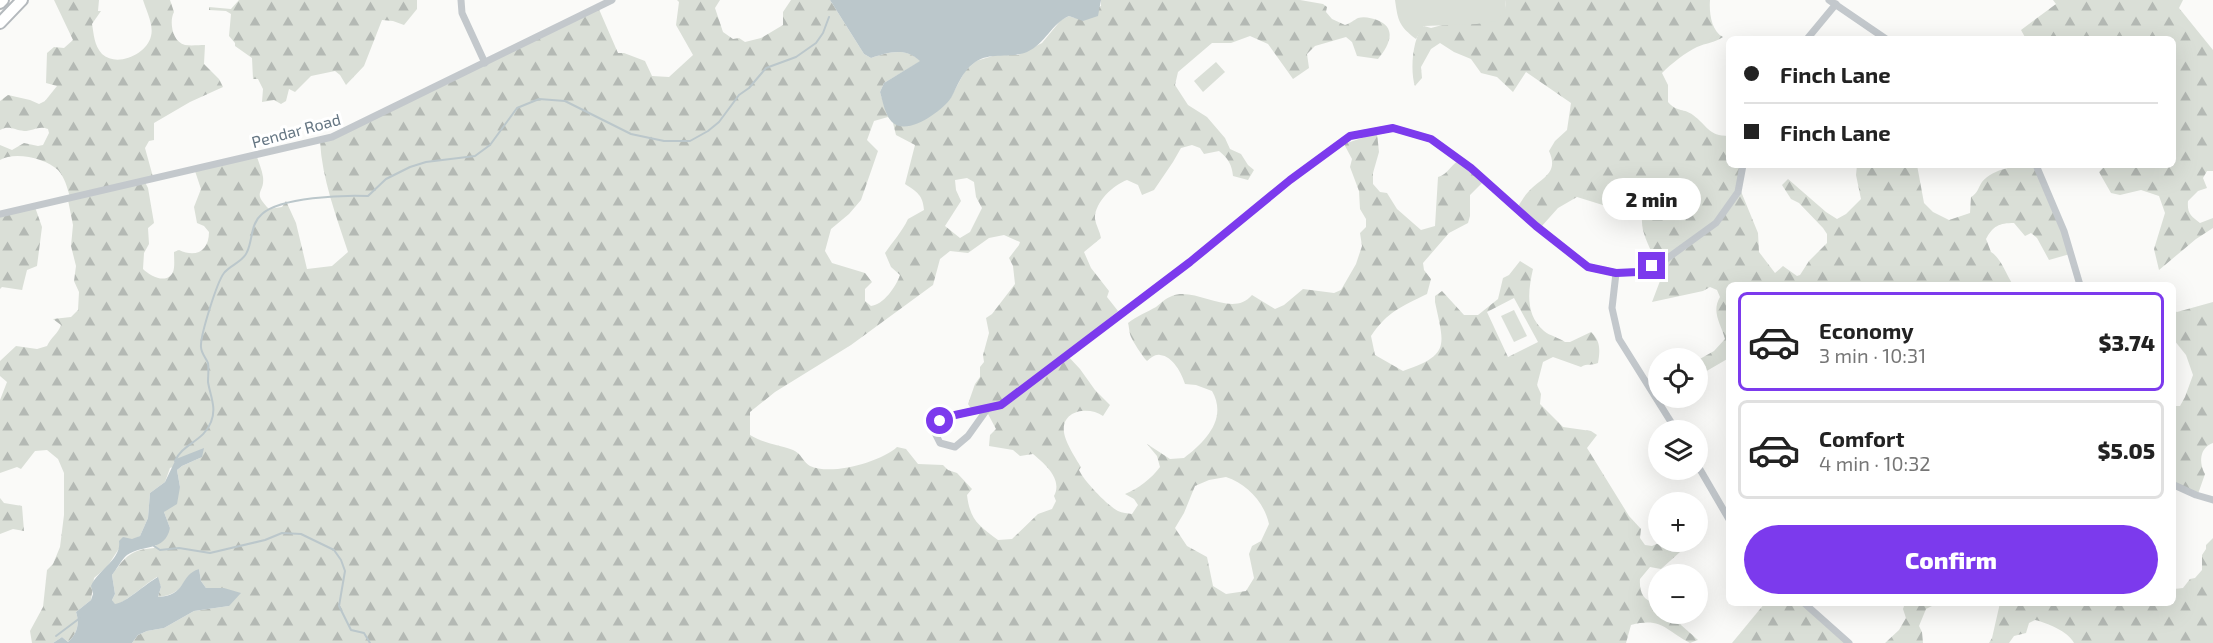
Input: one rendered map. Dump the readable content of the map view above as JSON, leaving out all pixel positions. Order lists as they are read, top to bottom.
{
  "streets": {
    "street": ["Pendar Road"]
  },
  "page": {
    "banner": ["Finch Lane", "Finch Lane"],
    "bubble": "2 min",
    "list": [
      {
        "name": "Economy",
        "note": "3 min · 10:31",
        "value": "$3.74"
      },
      {
        "name": "Comfort",
        "note": "4 min · 10:32",
        "value": "$5.05"
      }
    ],
    "map_buttons": ["+", "−"],
    "buttons": "Confirm"
  }
}
